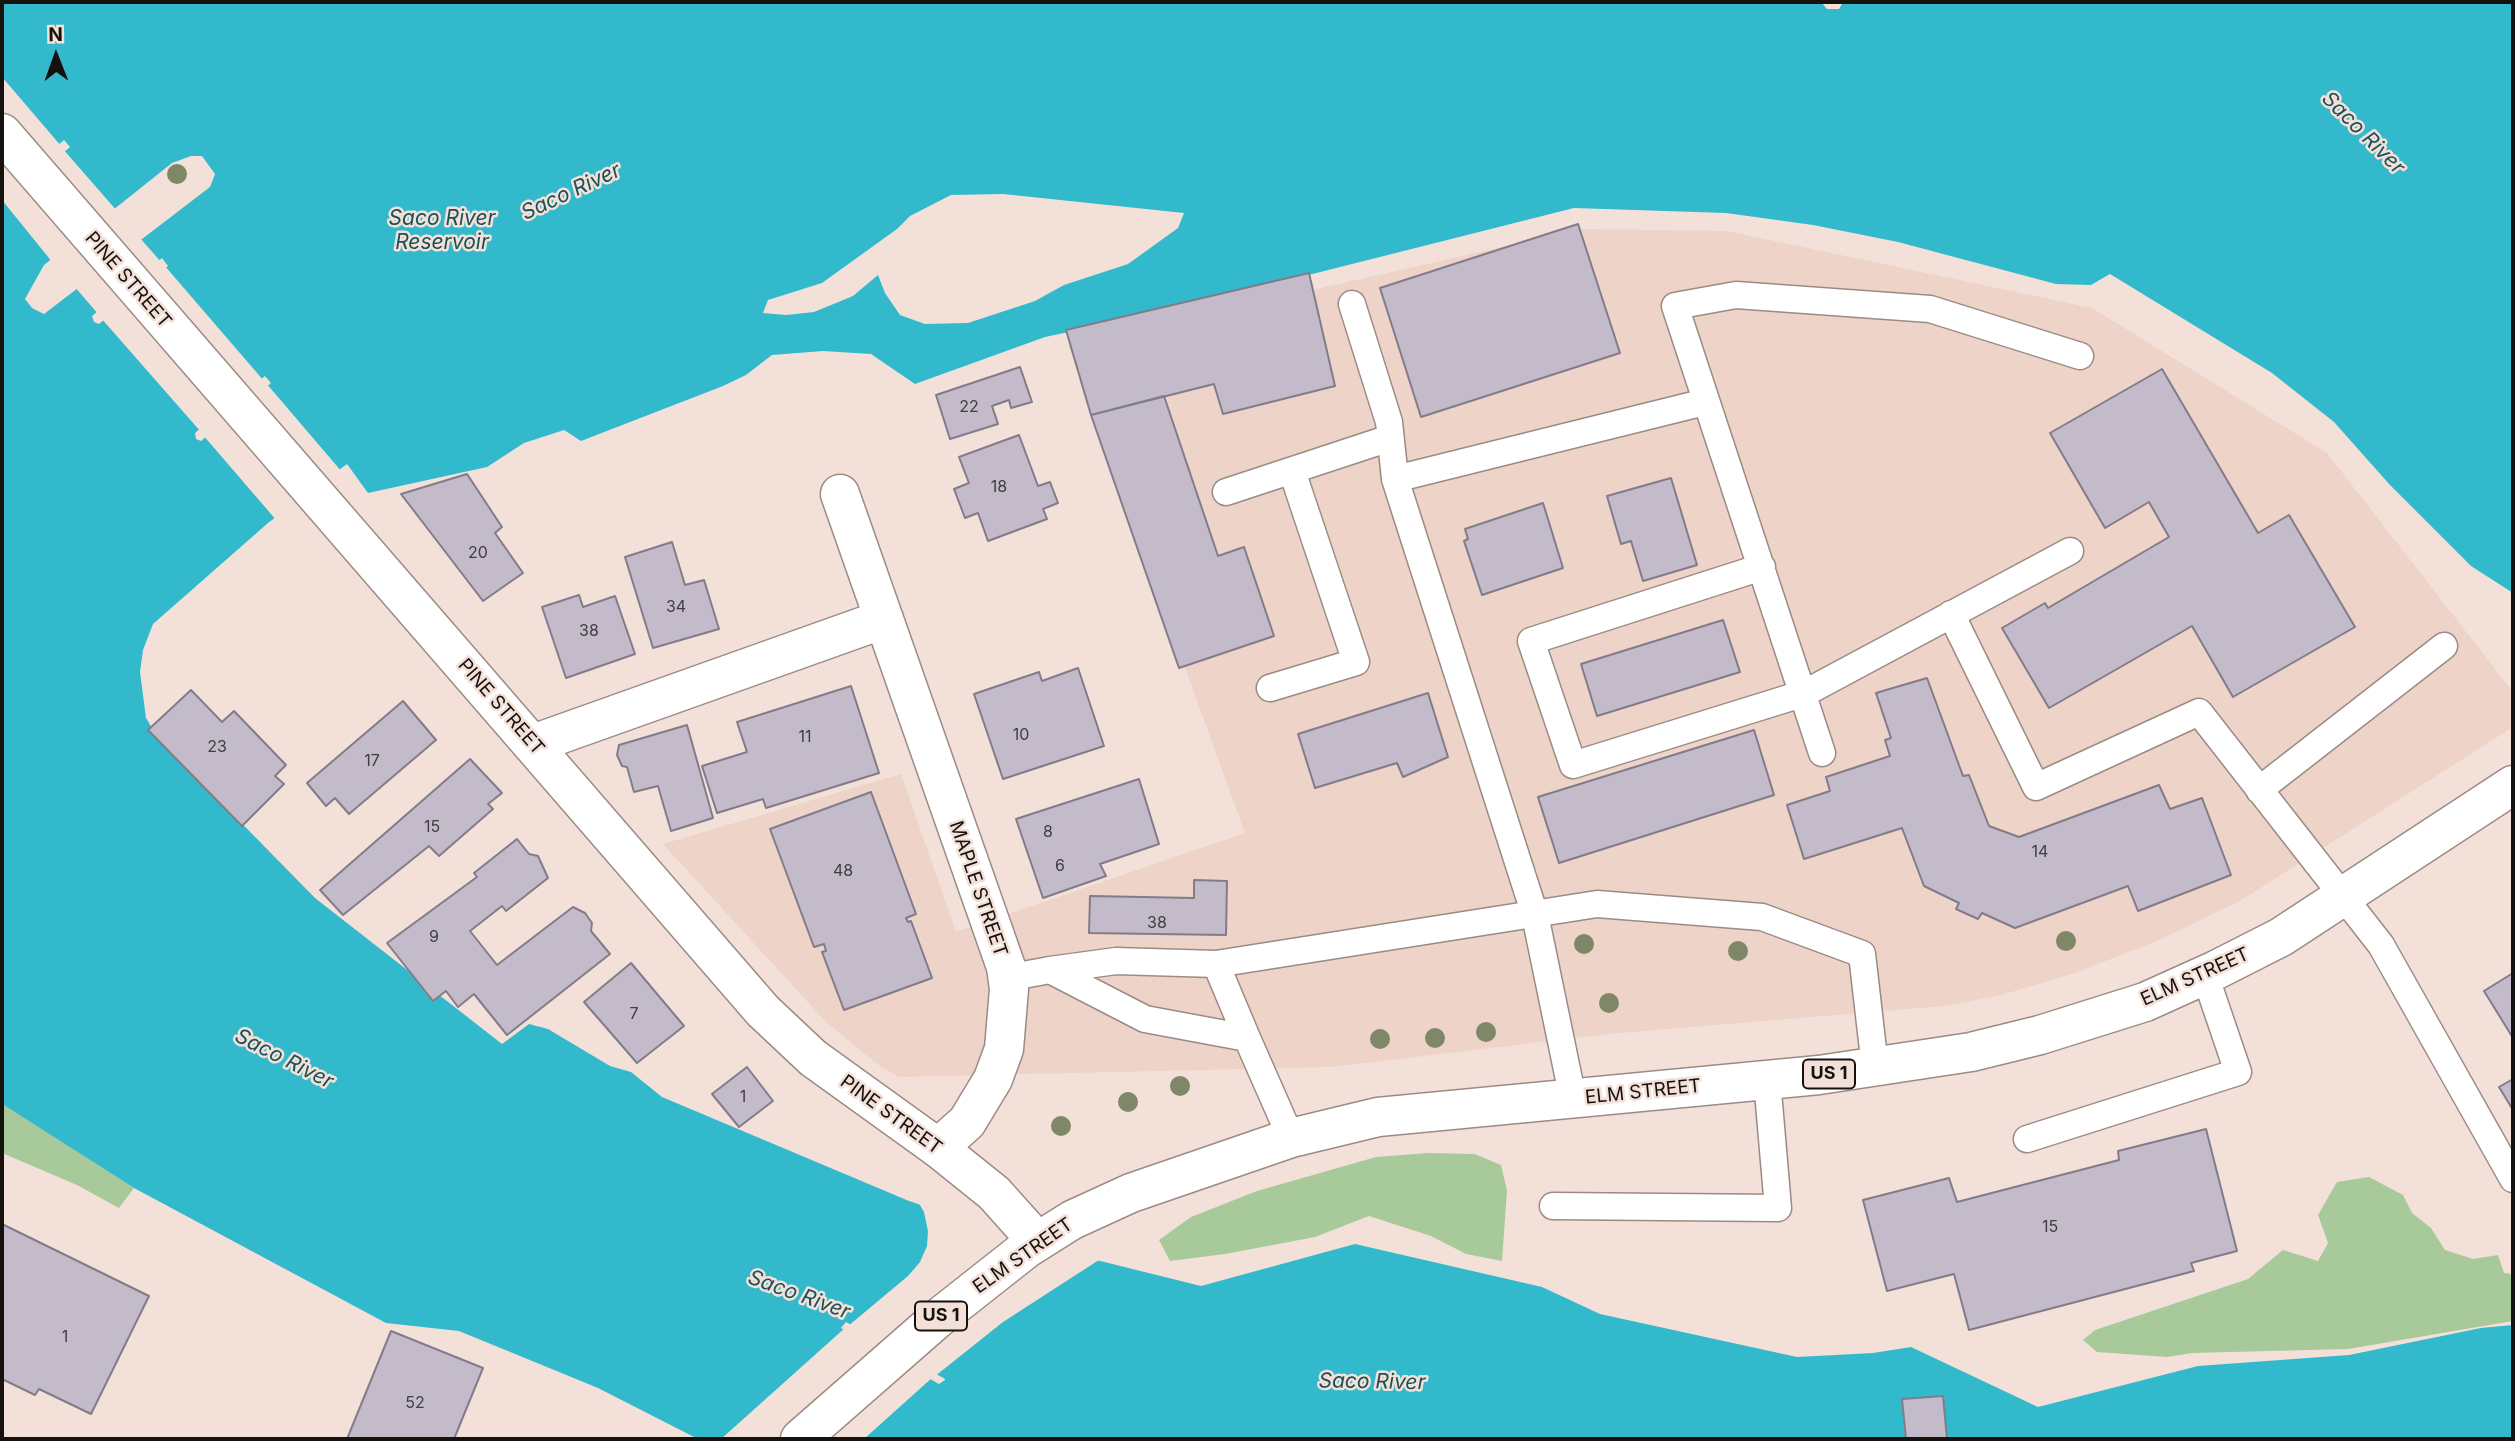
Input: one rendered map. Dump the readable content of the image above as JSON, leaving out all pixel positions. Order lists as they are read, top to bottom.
{
  "streets": {
    "street": [
      "PINE STREET",
      "MAPLE STREET",
      "ELM STREET",
      "US 1"
    ]
  },
  "crossings": [
    ["PINE STREET", "MAPLE STREET"],
    ["PINE STREET", "ELM STREET"]
  ],
  "water": ["Saco River", "Saco River Reservoir"],
  "house_numbers": [
    "22",
    "18",
    "20",
    "34",
    "38",
    "10",
    "11",
    "23",
    "17",
    "15",
    "8",
    "14",
    "6",
    "48",
    "38",
    "9",
    "7",
    "1",
    "15",
    "1",
    "52"
  ],
  "north": "top"
}
